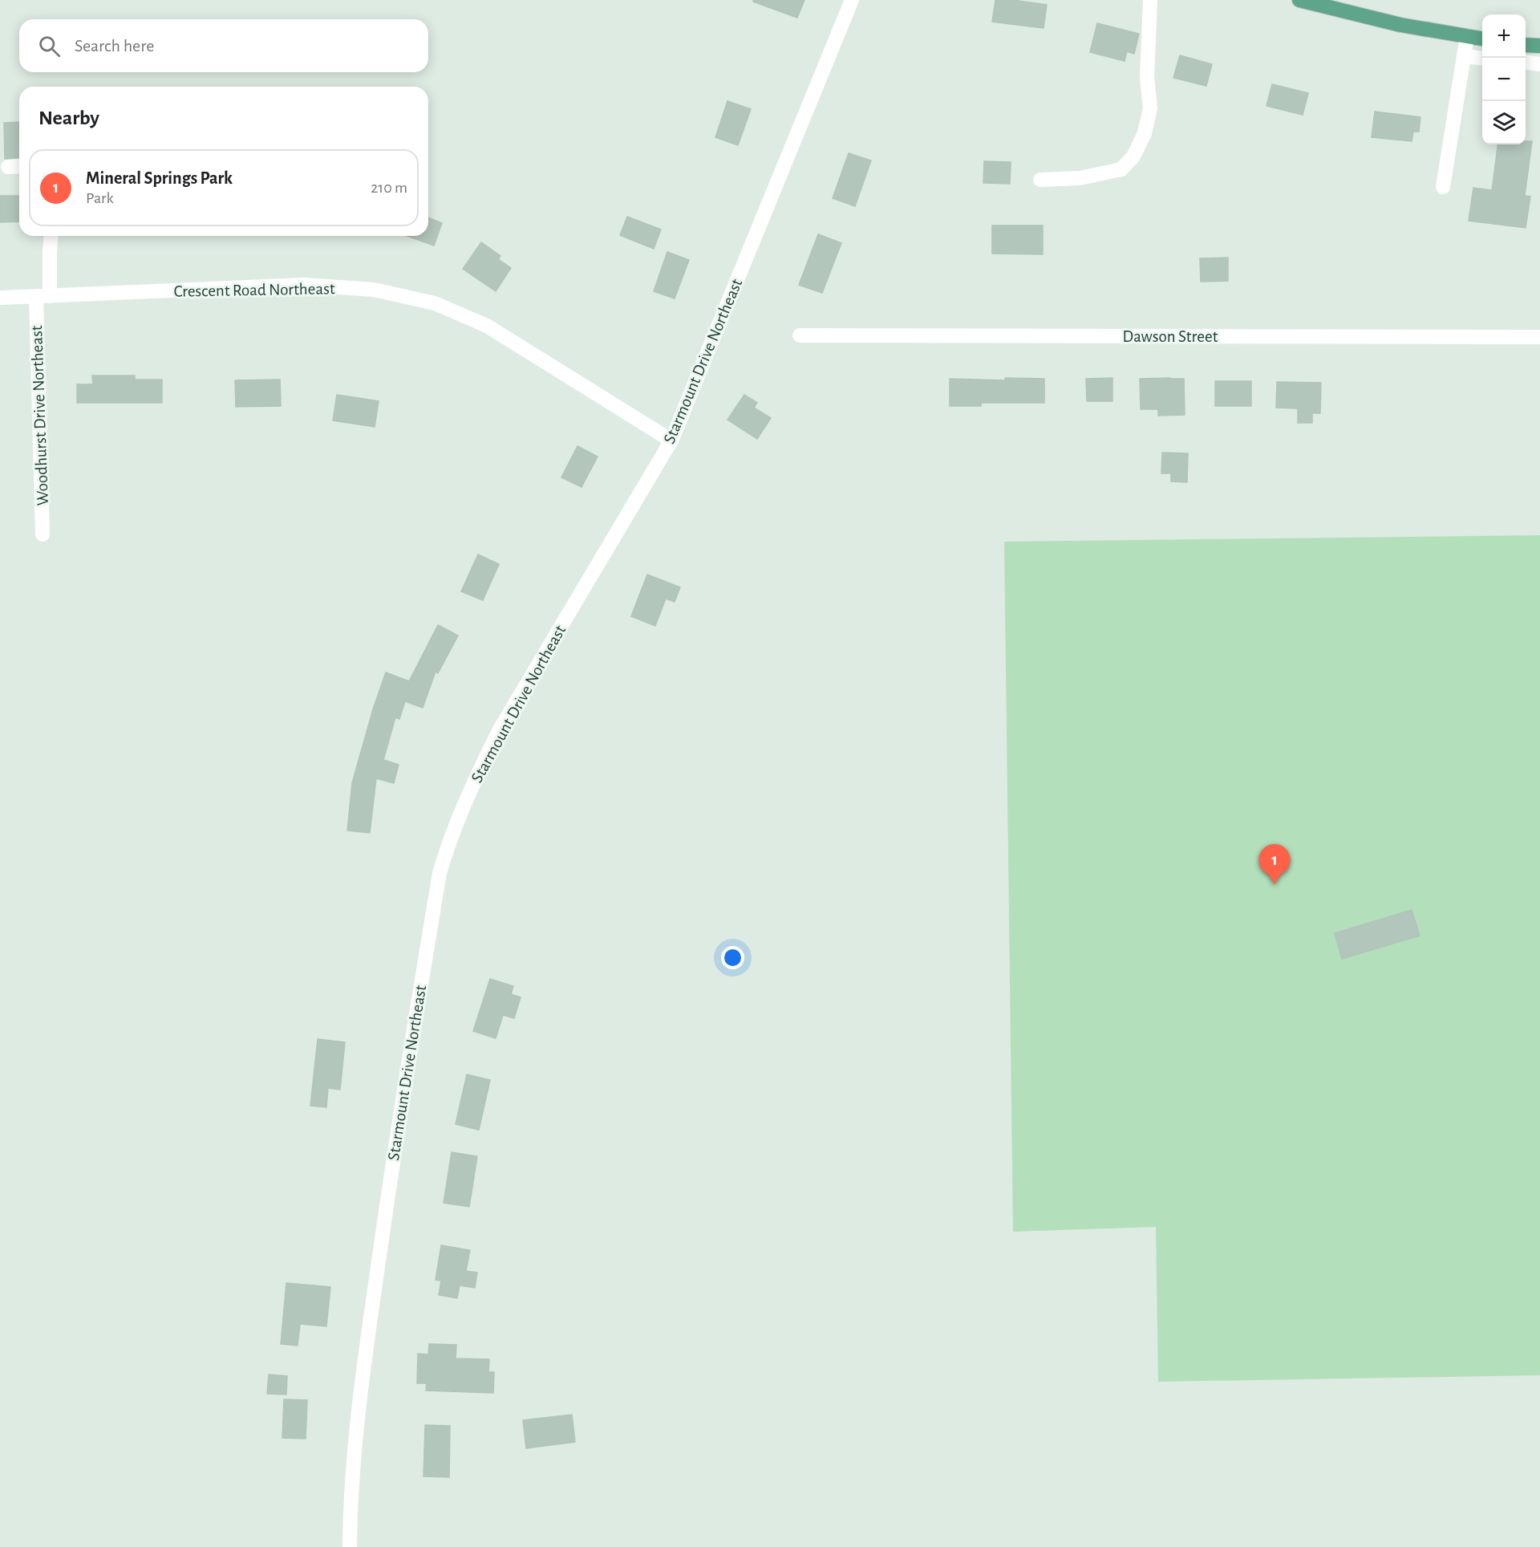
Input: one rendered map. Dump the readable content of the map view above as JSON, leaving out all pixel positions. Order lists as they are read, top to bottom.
{
  "streets": {
    "street": [
      "Crescent Road Northeast",
      "Dawson Street",
      "Starmount Drive Northeast",
      "Woodhurst Drive Northeast"
    ]
  },
  "crossings": [
    ["Crescent Road Northeast", "Starmount Drive Northeast"],
    ["Crescent Road Northeast", "Woodhurst Drive Northeast"]
  ],
  "page": {
    "map_buttons": ["+", "−"],
    "search": "Search here",
    "heading": "Nearby",
    "list": [
      {
        "mark": "1",
        "name": "Mineral Springs Park",
        "note": "Park",
        "value": "210 m"
      }
    ],
    "pins": "1"
  }
}
